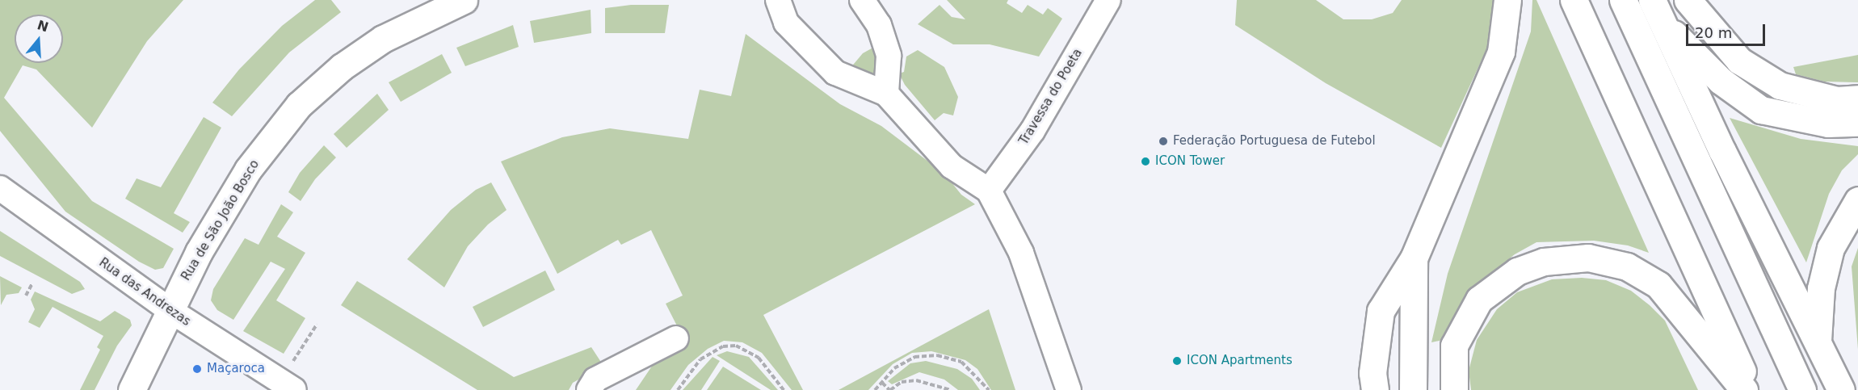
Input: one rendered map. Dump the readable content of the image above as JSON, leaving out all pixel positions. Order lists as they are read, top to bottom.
{
  "streets": {
    "main road": ["Rua de São João Bosco"],
    "street": ["Travessa do Poeta", "Rua das Andrezas"]
  },
  "crossings": [
    ["Rua de São João Bosco", "Rua das Andrezas"]
  ],
  "places": [
    "Federação Portuguesa de Futebol",
    "ICON Tower",
    "ICON Apartments",
    "Maçaroca"
  ],
  "scale_bar": "20 m",
  "north": "top"
}
